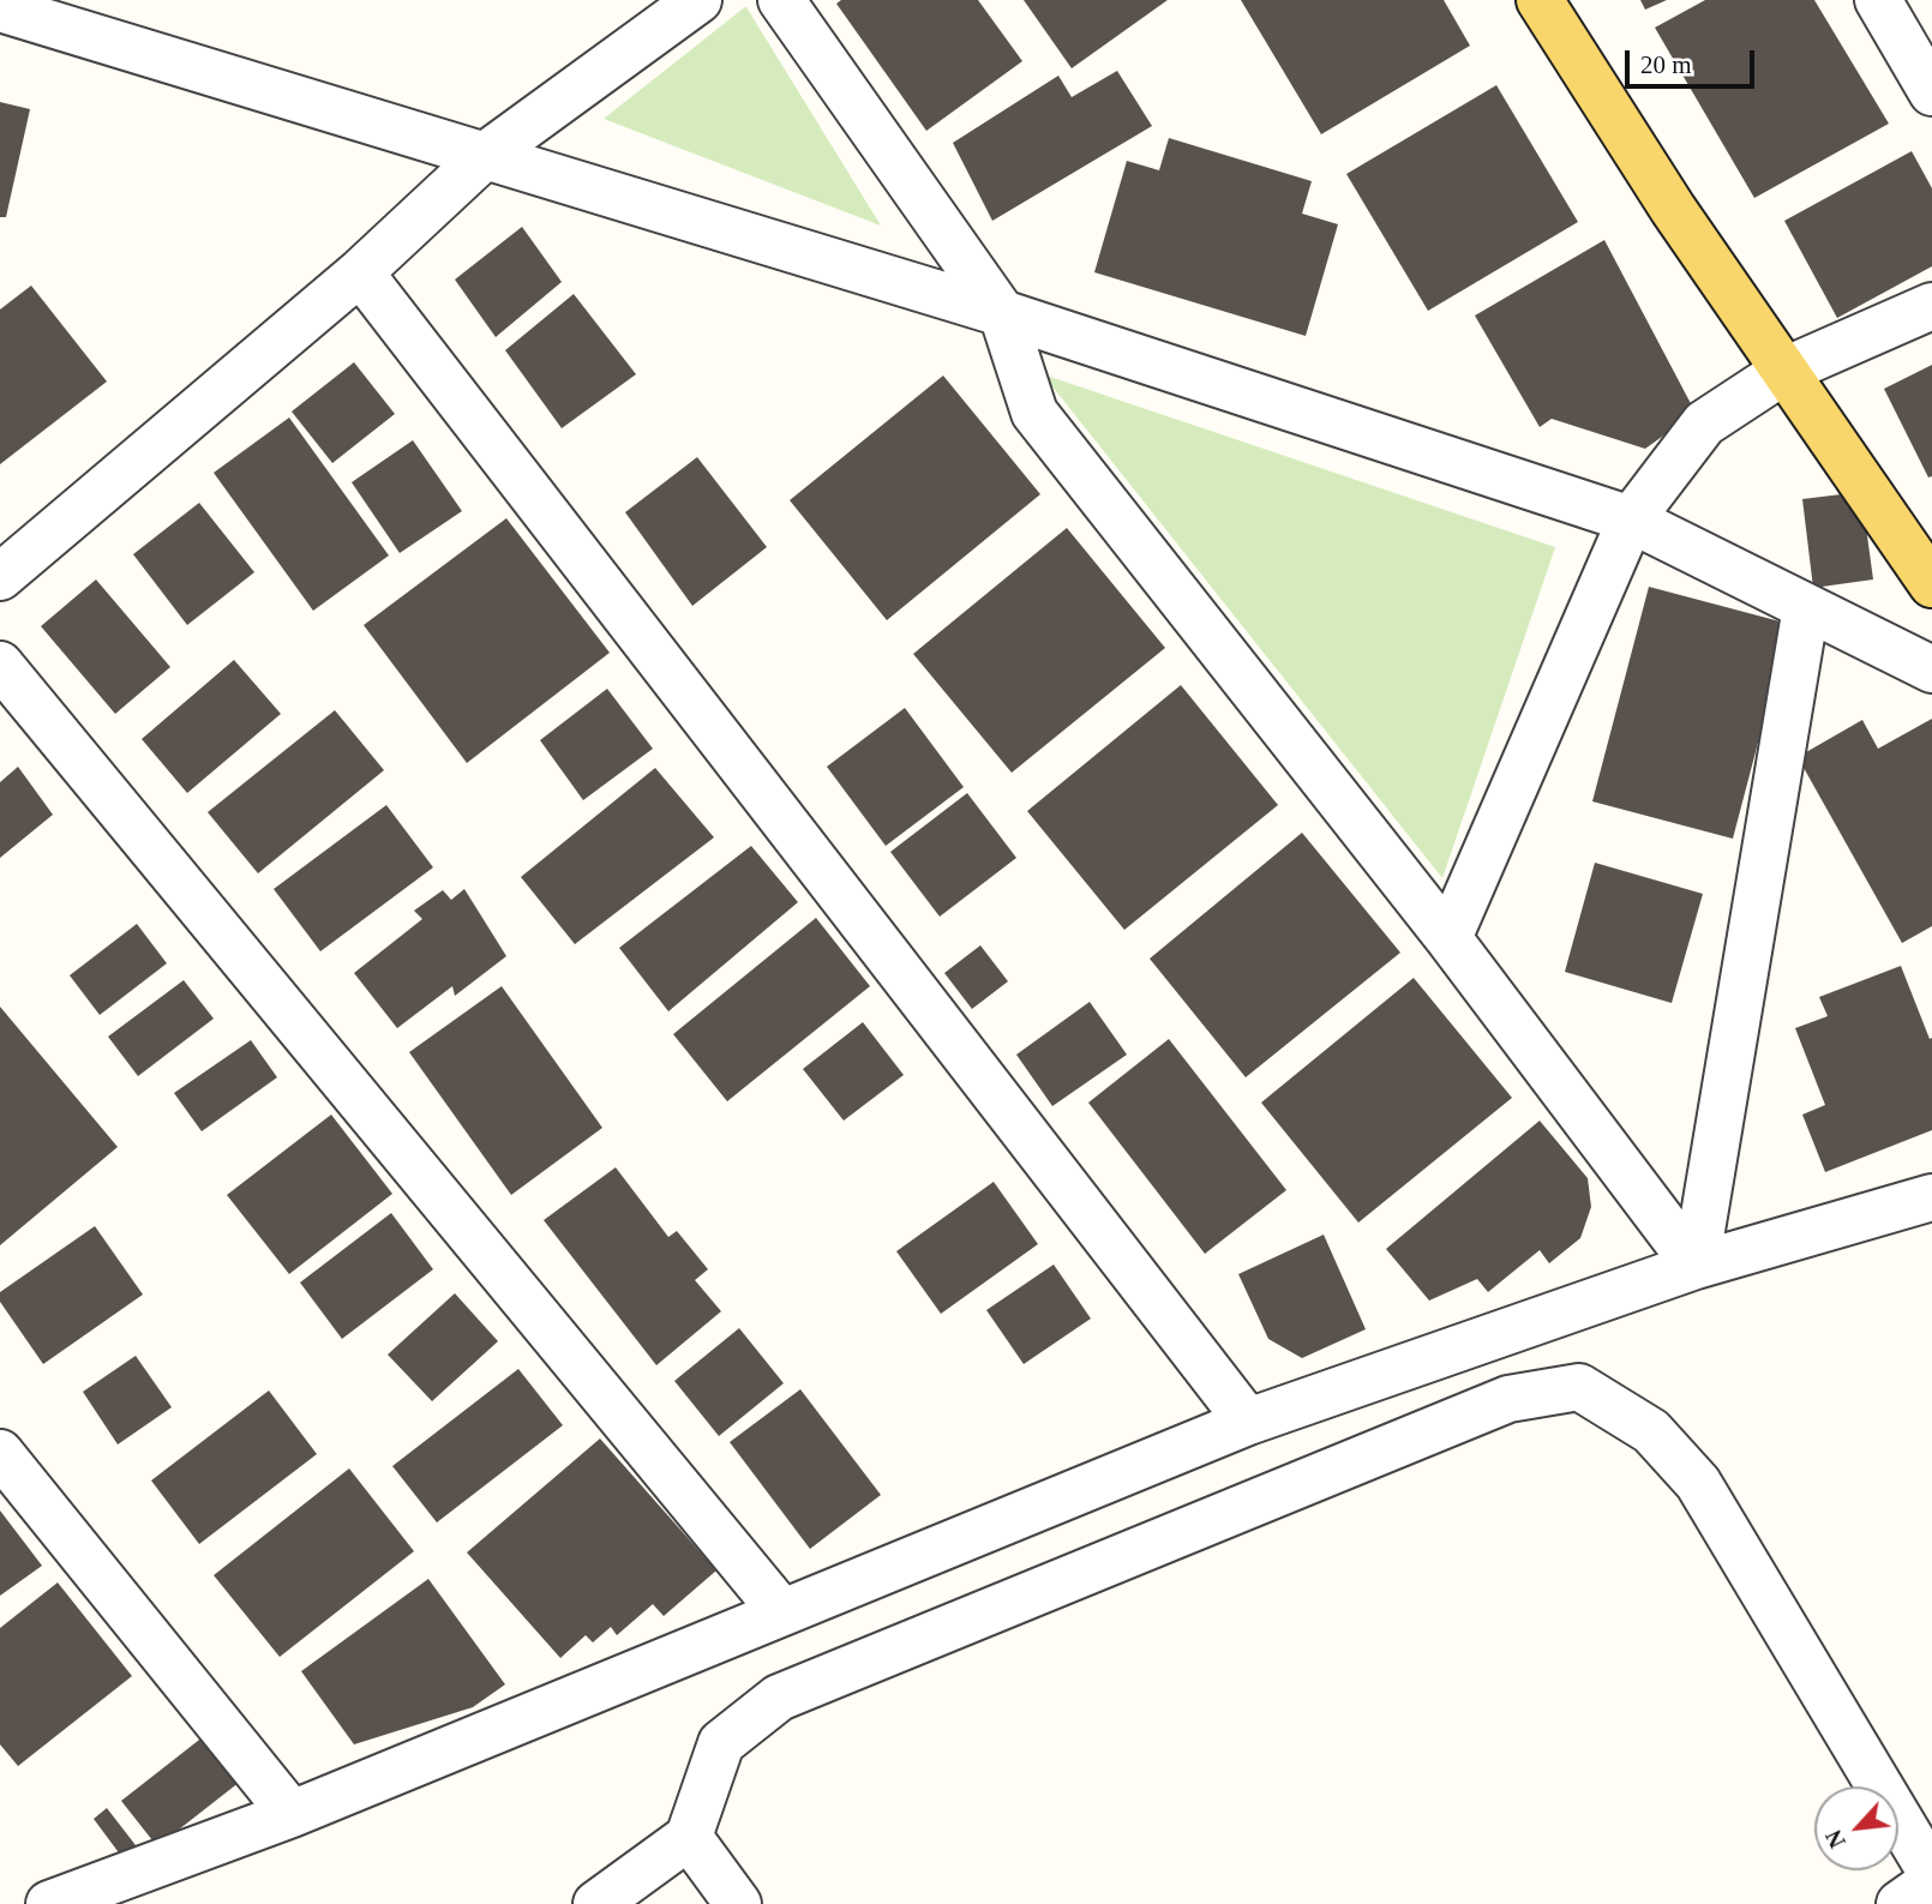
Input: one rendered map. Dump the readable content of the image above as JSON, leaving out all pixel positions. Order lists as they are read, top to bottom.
{
  "scale_bar": "20 m",
  "north": "bottom left"
}
